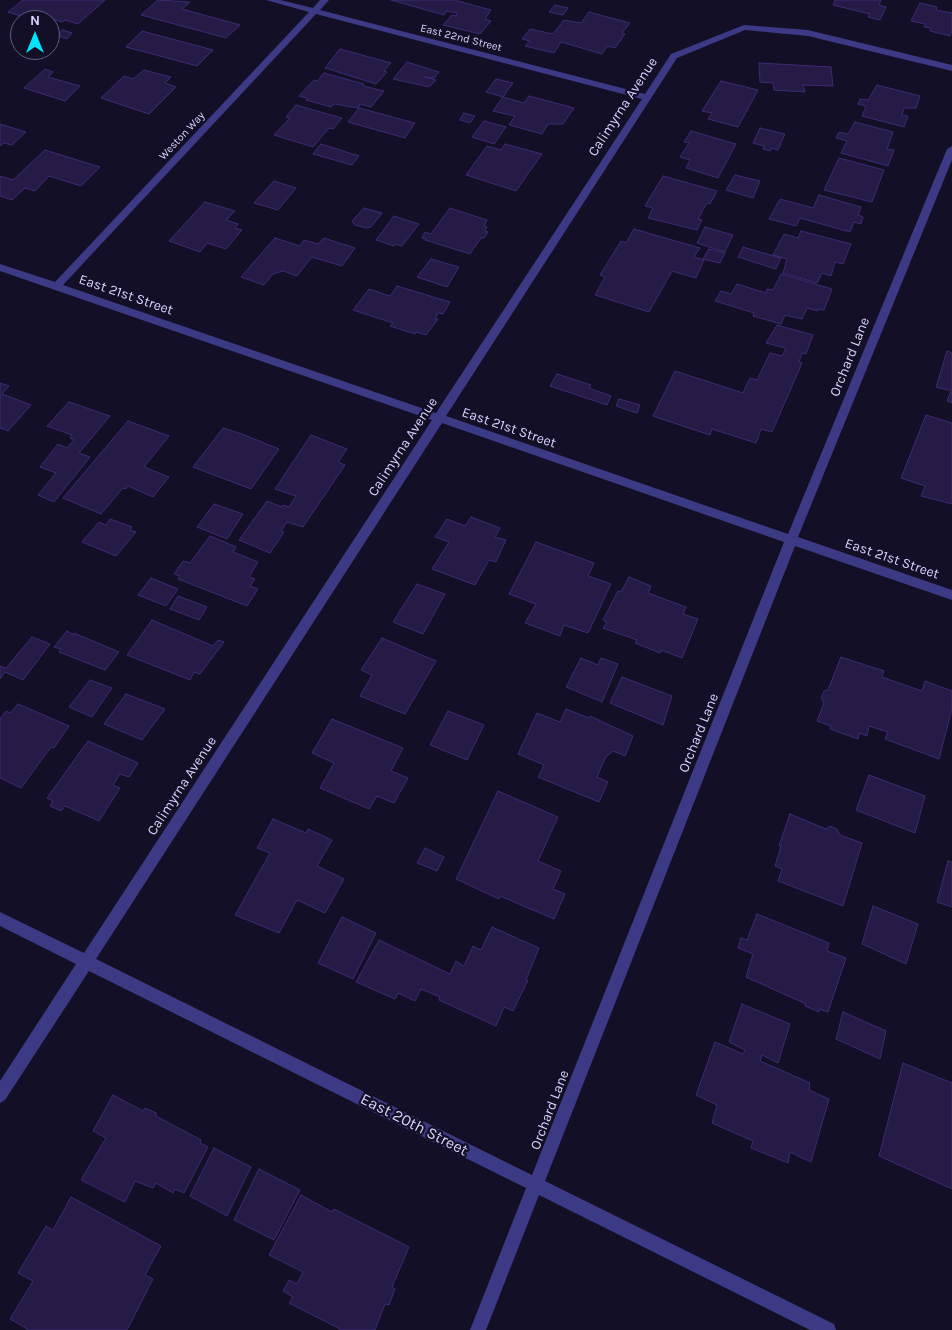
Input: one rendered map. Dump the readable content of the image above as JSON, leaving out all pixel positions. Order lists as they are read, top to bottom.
{
  "streets": {
    "street": [
      "East 22nd Street",
      "Calimyrna Avenue",
      "Weston Way",
      "East 21st Street",
      "Orchard Lane",
      "East 20th Street"
    ]
  },
  "crossings": [
    ["East 22nd Street", "Calimyrna Avenue"],
    ["East 22nd Street", "Weston Way"],
    ["Calimyrna Avenue", "East 21st Street"],
    ["Calimyrna Avenue", "East 20th Street"],
    ["Weston Way", "East 21st Street"],
    ["East 21st Street", "Orchard Lane"],
    ["Orchard Lane", "East 20th Street"]
  ],
  "north": "top"
}
